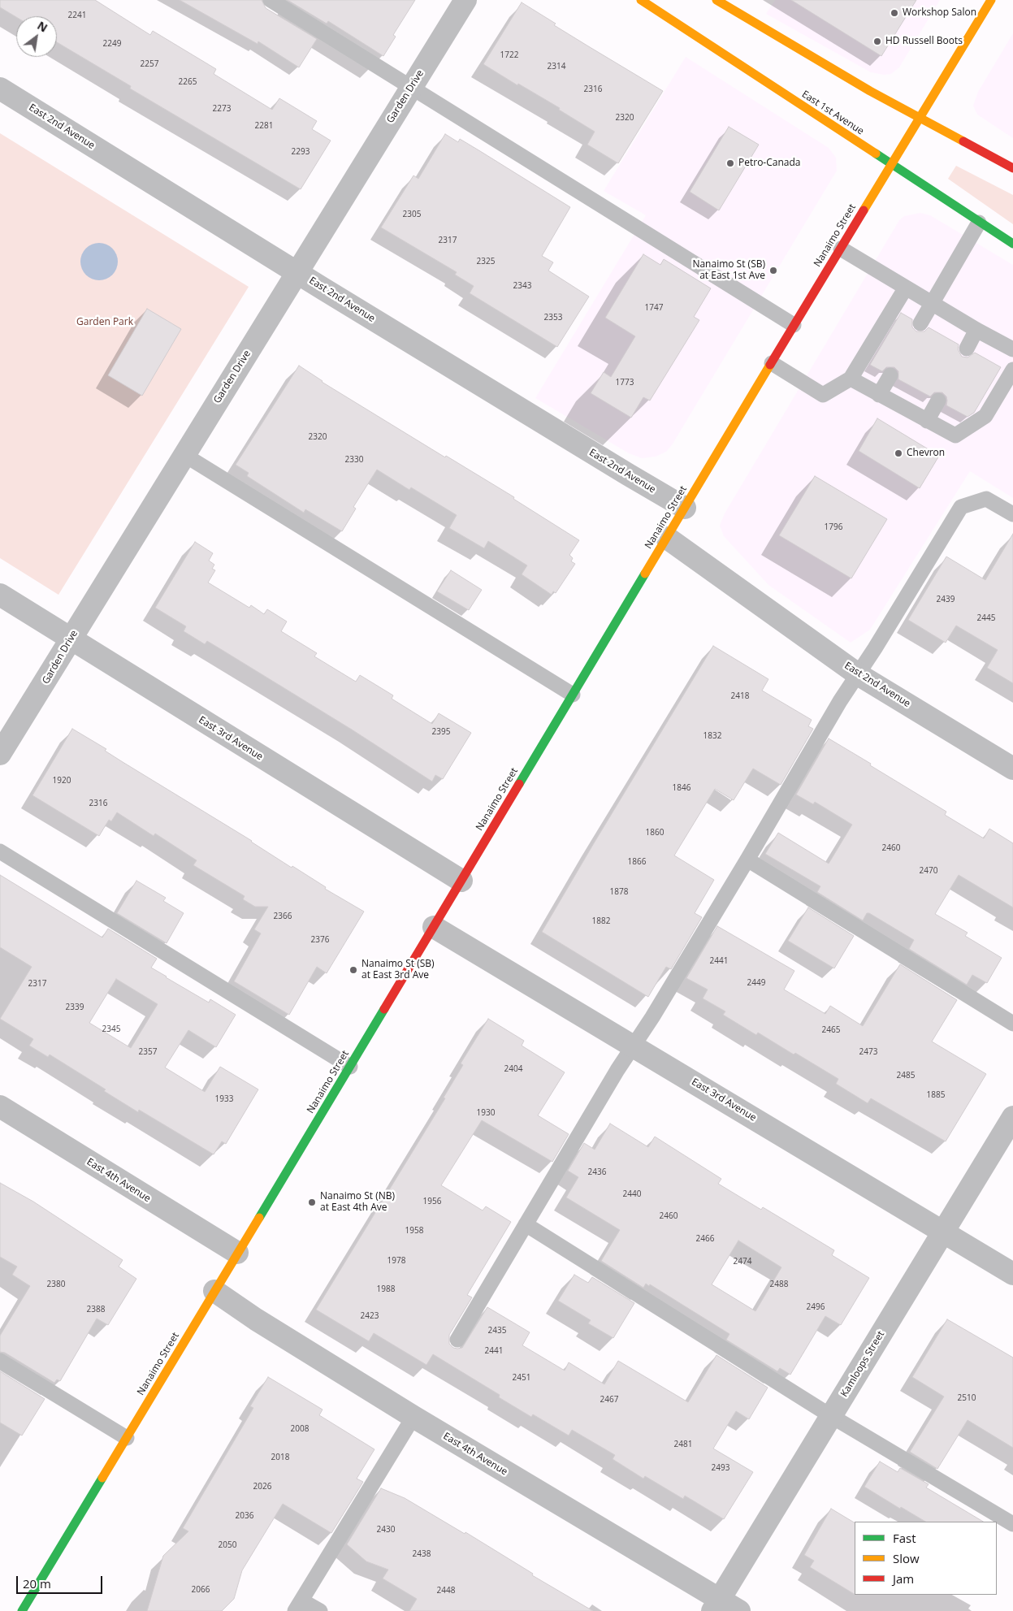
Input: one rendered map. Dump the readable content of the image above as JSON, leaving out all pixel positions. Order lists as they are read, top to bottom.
{
  "streets": {
    "main road": ["East 1st Avenue", "Nanaimo Street"],
    "street": [
      "Garden Drive",
      "East 2nd Avenue",
      "East 3rd Avenue",
      "East 4th Avenue",
      "Kamloops Street"
    ]
  },
  "crossings": [
    ["Garden Drive", "East 2nd Avenue"],
    ["Garden Drive", "East 3rd Avenue"],
    ["East 1st Avenue", "Nanaimo Street"],
    ["East 2nd Avenue", "Nanaimo Street"],
    ["Nanaimo Street", "East 3rd Avenue"],
    ["Nanaimo Street", "East 4th Avenue"],
    ["East 3rd Avenue", "Kamloops Street"],
    ["East 4th Avenue", "Kamloops Street"]
  ],
  "parks": ["Garden Park"],
  "places": [
    "Workshop Salon",
    "HD Russell Boots",
    "Petro-Canada",
    "Nanaimo St (SB) at East 1st Ave",
    "Chevron",
    "Nanaimo St (SB) at East 3rd Ave",
    "Nanaimo St (NB) at East 4th Ave"
  ],
  "house_numbers": [
    "2241",
    "2249",
    "1722",
    "2257",
    "2314",
    "2265",
    "2316",
    "2273",
    "2320",
    "2281",
    "2293",
    "2305",
    "2317",
    "2325",
    "2343",
    "1747",
    "2353",
    "1773",
    "2320",
    "2330",
    "1796",
    "2439",
    "2445",
    "2418",
    "2395",
    "1832",
    "1920",
    "1846",
    "2316",
    "1860",
    "2460",
    "1866",
    "2470",
    "1878",
    "2366",
    "1882",
    "2376",
    "2441",
    "2449",
    "2317",
    "2339",
    "2345",
    "2465",
    "2357",
    "2473",
    "2404",
    "2485",
    "1885",
    "1933",
    "1930",
    "2436",
    "2440",
    "1956",
    "2460",
    "1958",
    "2466",
    "1978",
    "2474",
    "2380",
    "2488",
    "1988",
    "2496",
    "2388",
    "2423",
    "2435",
    "2441",
    "2451",
    "2510",
    "2467",
    "2008",
    "2481",
    "2018",
    "2493",
    "2026",
    "2036",
    "2430",
    "2050",
    "2438",
    "2066",
    "2448"
  ],
  "legend": ["Fast", "Slow", "Jam"],
  "scale_bar": "20 m",
  "north": "top right"
}
